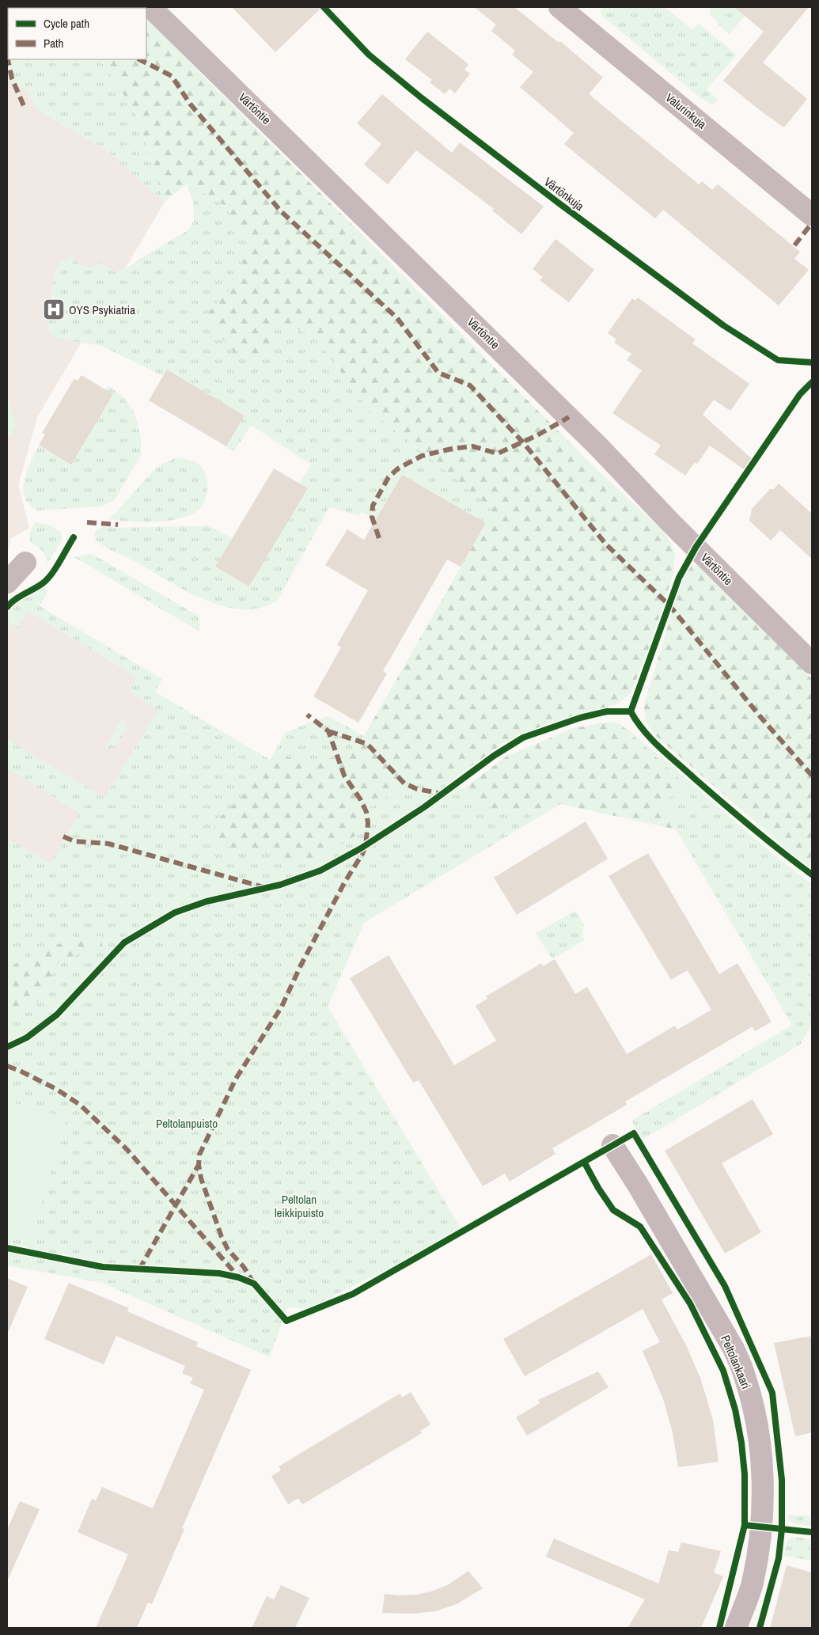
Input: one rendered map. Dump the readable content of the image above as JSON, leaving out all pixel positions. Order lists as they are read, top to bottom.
{
  "streets": {
    "street": ["Värtöntie", "Valurinkuja", "Peltolankaari"],
    "cycle path": ["Värtönkuja"]
  },
  "parks": ["Peltolanpuisto", "Peltolan leikkipuisto"],
  "places": {
    "hospital": ["OYS Psykiatria"]
  },
  "legend": ["Cycle path", "Path"]
}
